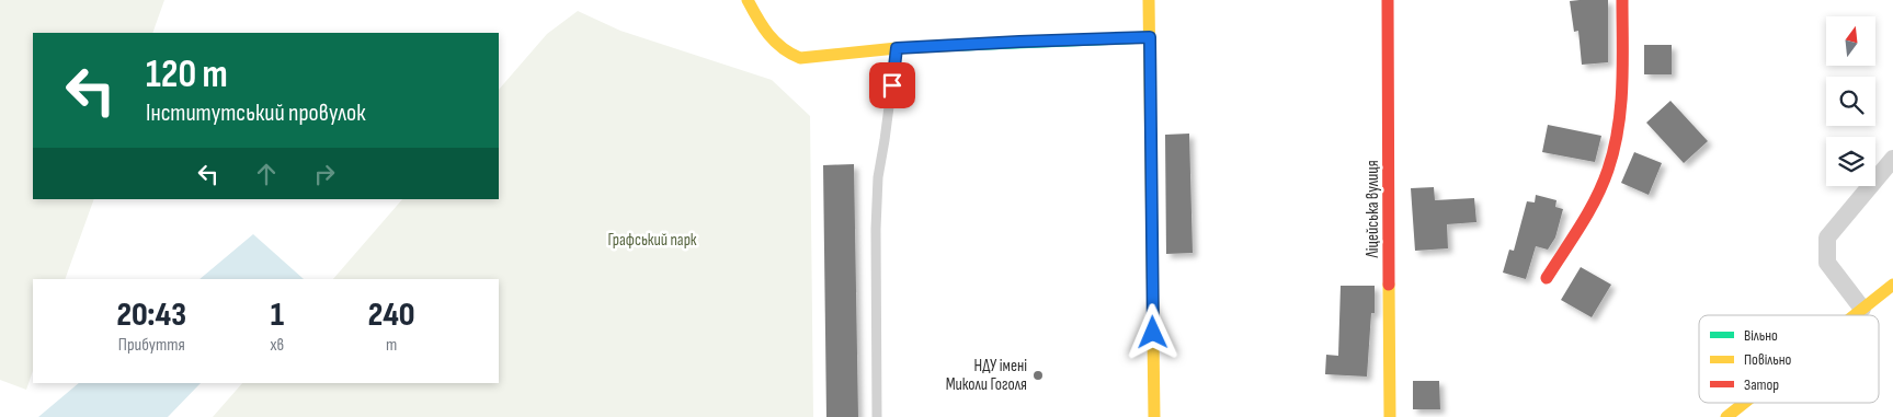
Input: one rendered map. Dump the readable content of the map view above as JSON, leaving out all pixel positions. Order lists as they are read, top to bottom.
{
  "streets": {
    "street": ["Ліцейська вулиця"]
  },
  "parks": ["Графський парк"],
  "places": ["НДУ імені Миколи Гоголя"],
  "legend": ["Вільно", "Повільно", "Затор"],
  "north": "top",
  "page": {
    "turn": ["120 m", "Інститутський провулок"],
    "eta": [
      "20:43",
      "Прибуття",
      "1",
      "хв",
      "240",
      "m"
    ]
  }
}
